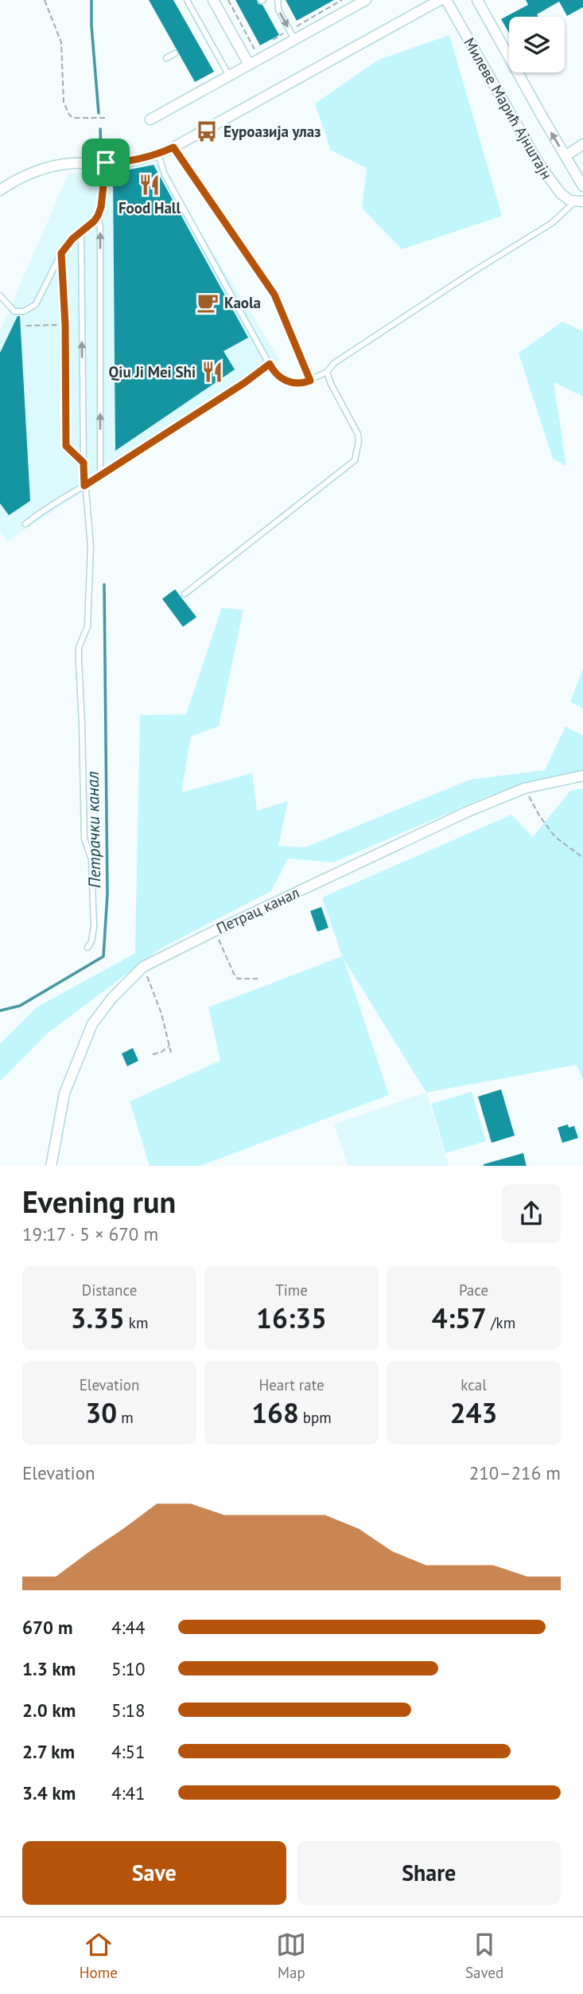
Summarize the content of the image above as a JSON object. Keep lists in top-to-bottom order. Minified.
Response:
{"streets":{"street":["Милеве Марић Ајнштајн","Петрац канал"]},"water":["Петрачки канал"],"places":{"bus stop":["Еуроазија улаз"],"restaurant":["Food Hall","Qiu Ji Mei Shi"],"cafe":["Kaola"]},"page":{"heading":["Evening run","19:17 · 5 × 670 m"],"stats":[["Distance","3.35 km"],["Time","16:35"],["Pace","4:57 /km"],["Elevation","30 m"],["Heart rate","168 bpm"],["kcal","243"]],"chart":["Elevation","210–216 m"],"list":[{"name":"670 m","note":"4:44"},{"name":"1.3 km","note":"5:10"},{"name":"2.0 km","note":"5:18"},{"name":"2.7 km","note":"4:51"},{"name":"3.4 km","note":"4:41"}],"buttons":["Save","Share"],"tabs":["Home","Map","Saved"]}}
